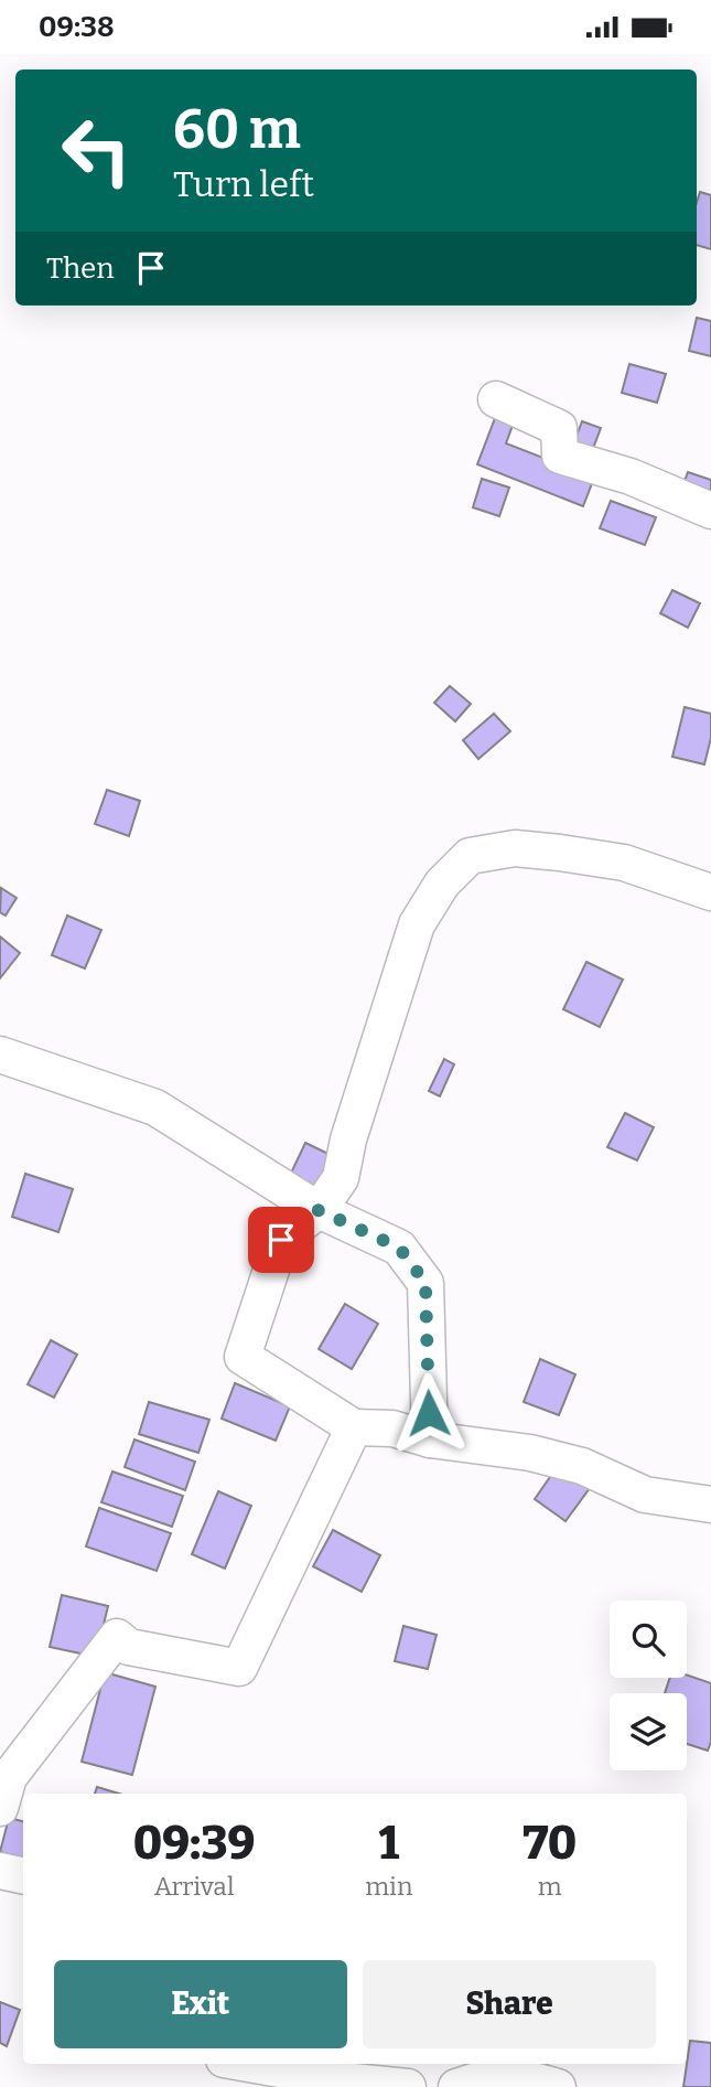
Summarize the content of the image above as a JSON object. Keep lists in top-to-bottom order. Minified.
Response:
{"page":{"status":"09:38","turn":["60 m","Turn left"],"then":"Then","eta":["09:39","Arrival","1","min","70","m"],"buttons":["Exit","Share"]}}
